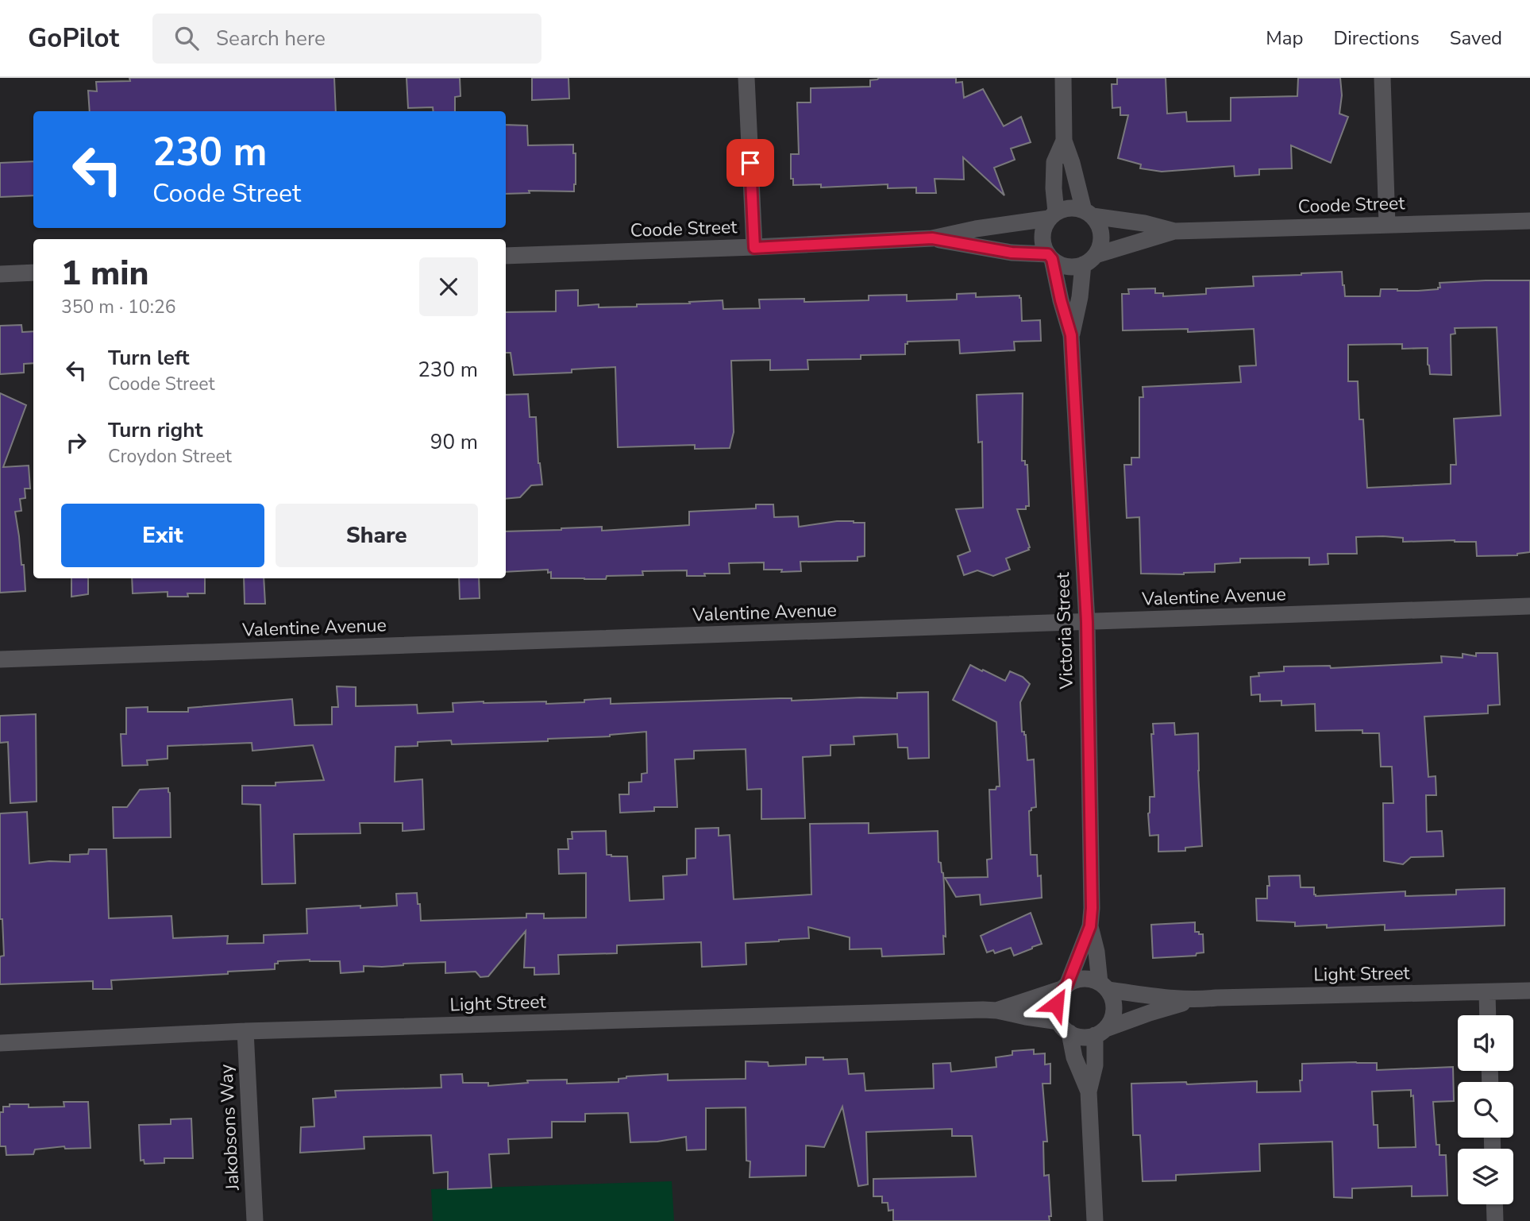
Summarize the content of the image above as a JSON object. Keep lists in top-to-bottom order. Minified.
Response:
{"streets":{"street":["Coode Street","Valentine Avenue","Victoria Street","Light Street","Jakobsons Way"]},"crossings":[["Coode Street","Victoria Street"],["Valentine Avenue","Victoria Street"],["Victoria Street","Light Street"],["Light Street","Jakobsons Way"]],"page":{"header":"GoPilot","search":"Search here","nav":["Map","Directions","Saved"],"turn":["230 m","Coode Street"],"heading":["1 min","350 m · 10:26"],"list":[{"name":"Turn left","note":"Coode Street","value":"230 m"},{"name":"Turn right","note":"Croydon Street","value":"90 m"}],"buttons":["Exit","Share"]}}
